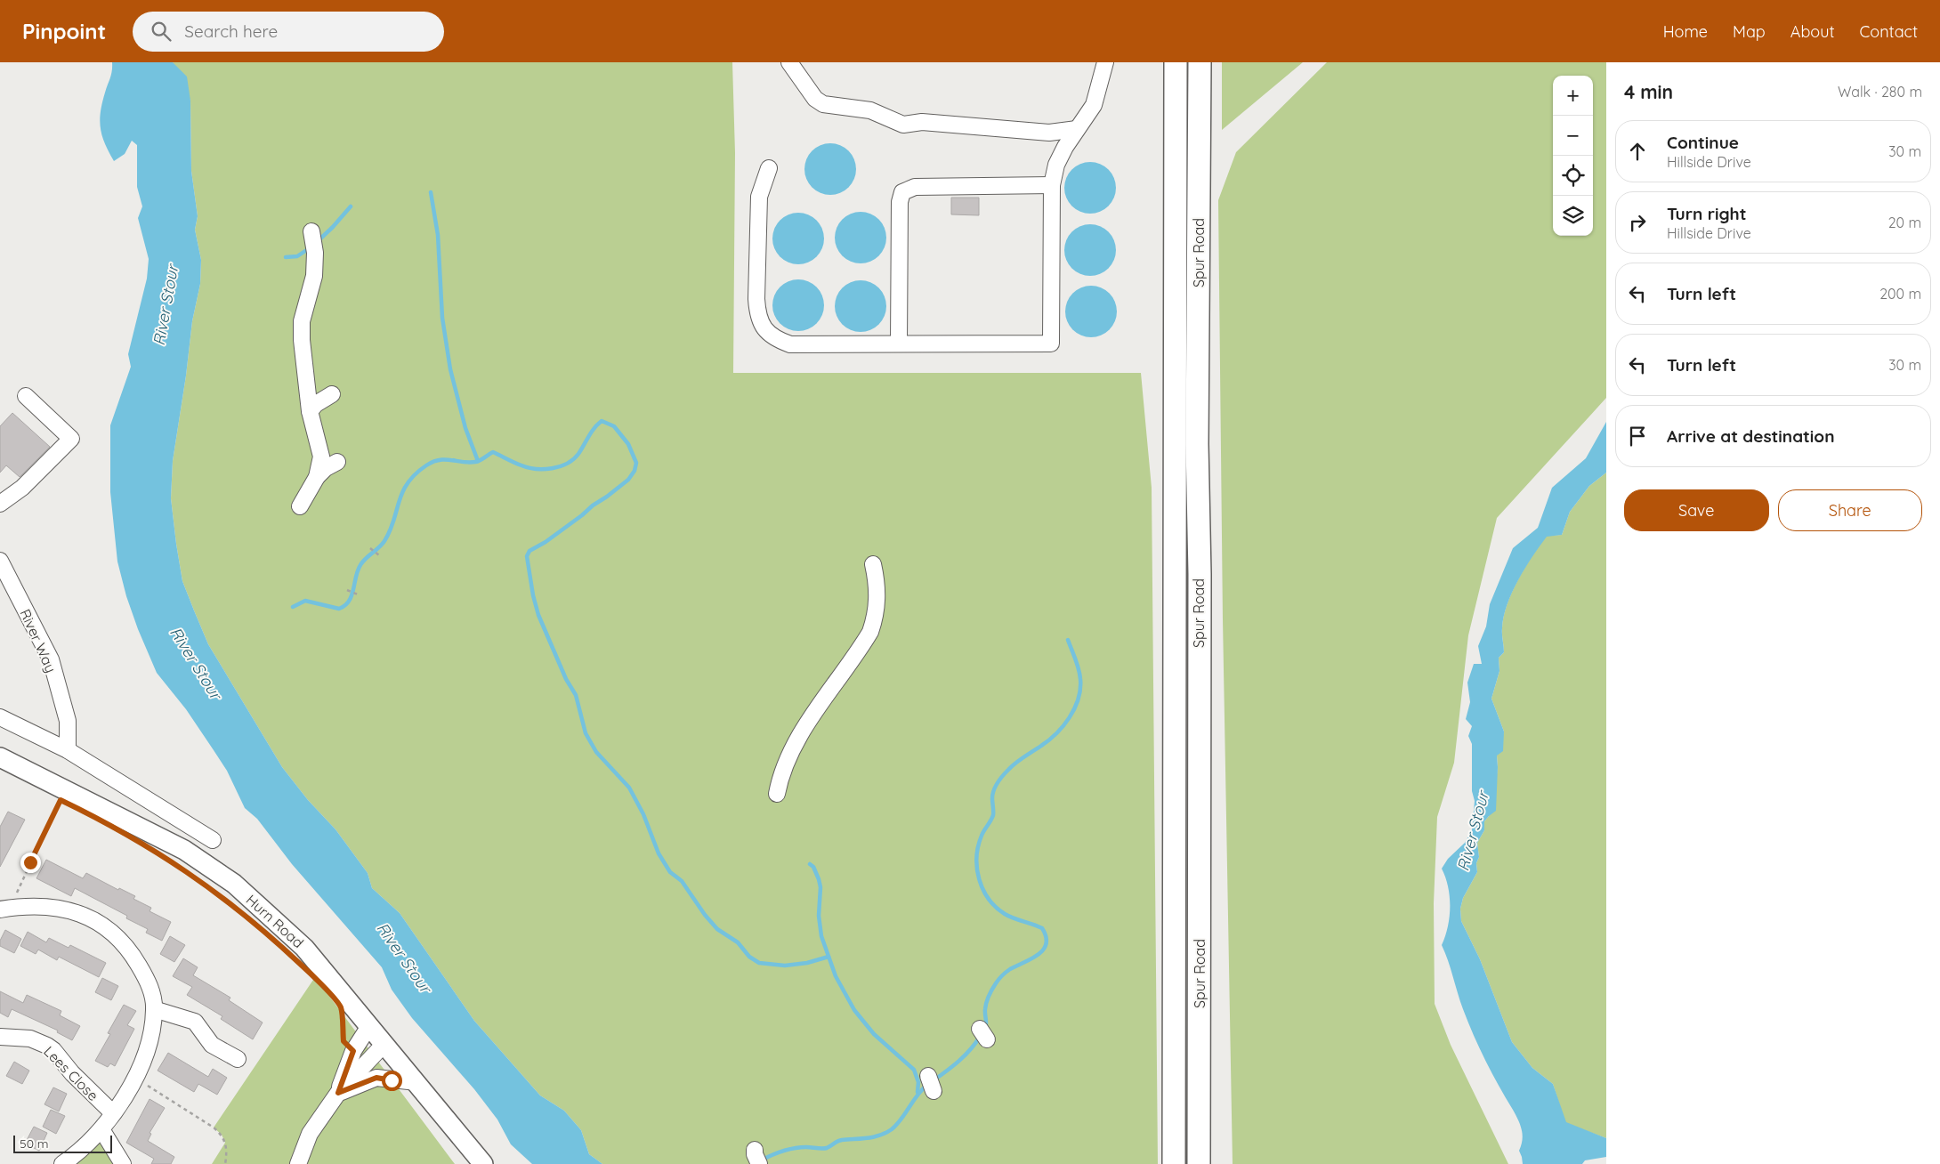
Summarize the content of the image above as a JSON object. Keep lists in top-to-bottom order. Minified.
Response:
{"streets":{"highway":["Spur Road"],"main road":["Hurn Road"],"street":["River Way","Lees Close"]},"water":["River Stour"],"scale_bar":"50 m","page":{"header":"Pinpoint","search":"Search here","nav":["Home","Map","About","Contact"],"heading":["4 min","Walk · 280 m"],"map_buttons":["+","−"],"list":[["Continue","Hillside Drive","30 m"],["Turn right","Hillside Drive","20 m"],["Turn left","200 m"],["Turn left","30 m"],"Arrive at destination"],"buttons":["Save","Share"],"scale":"50 m"}}
